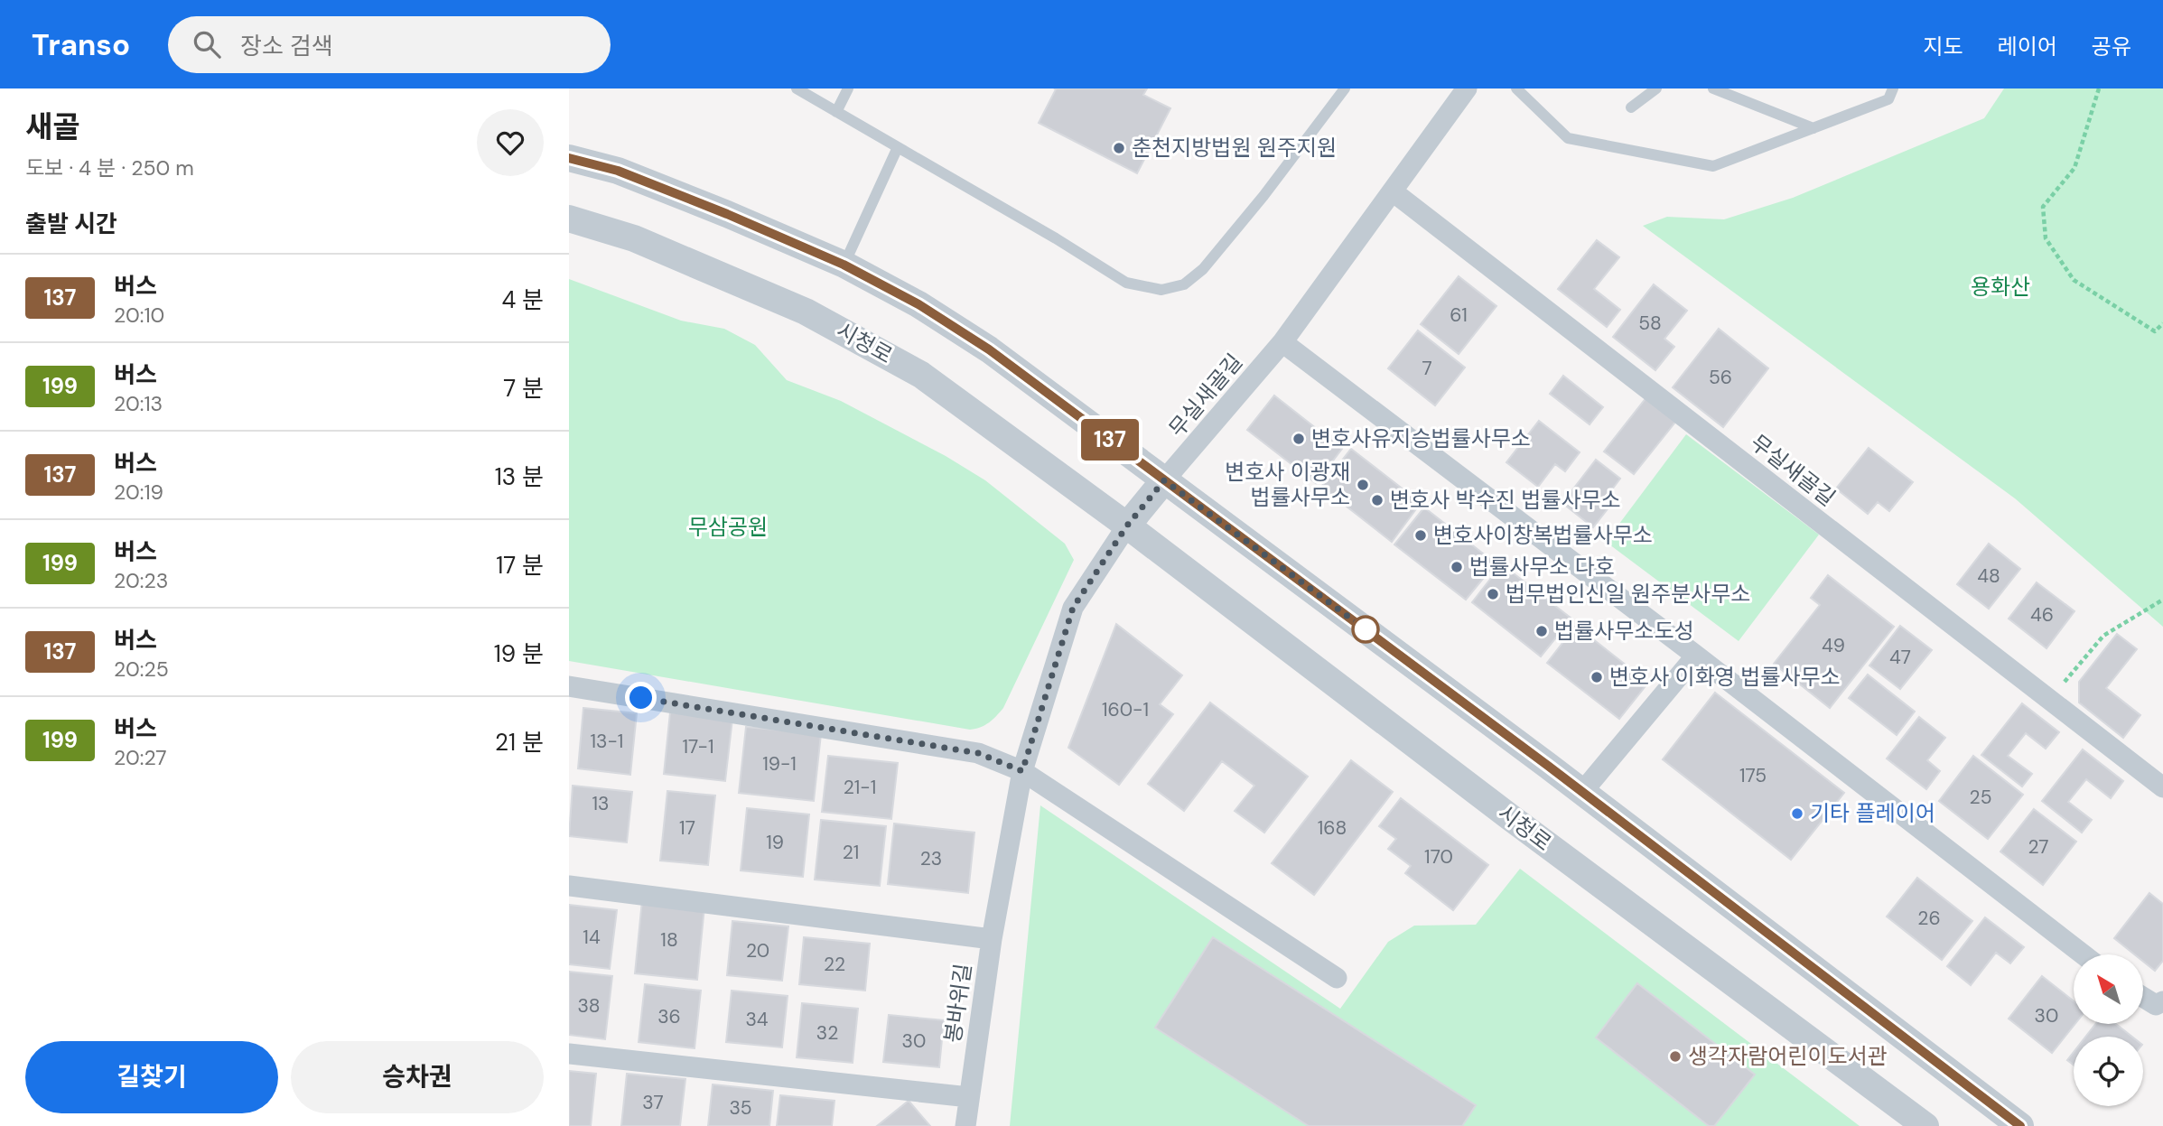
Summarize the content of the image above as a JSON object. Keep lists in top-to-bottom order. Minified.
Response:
{"streets":{"street":["시청로","무실새골길","봉바위길"]},"parks":["용화산","무삼공원"],"places":["춘천지방법원 원주지원","변호사유지승법률사무소","변호사 이광재 법률사무소","변호사 박수진 법률사무소","변호사이창복법률사무소","법률사무소 다호","법무법인신일 원주분사무소","법률사무소도성","변호사 이화영 법률사무소","기타 플레이어","생각자람어린이도서관"],"lines":["bus line 137"],"house_numbers":["61","58","7","56","48","46","49","47","160-1","13-1","17-1","19-1","175","21-1","25","13","17","168","19","27","21","170","23","26","14","18","20","22","38","30","36","34","32","30","37","35"],"north":"top left","page":{"header":"Transo","search":"장소 검색","nav":["지도","레이어","공유"],"heading":[["새골","도보 · 4 분 · 250 m"],"출발 시간"],"on_map":"137","list":[{"mark":"137","name":"버스","note":"20:10","value":"4 분"},{"mark":"199","name":"버스","note":"20:13","value":"7 분"},{"mark":"137","name":"버스","note":"20:19","value":"13 분"},{"mark":"199","name":"버스","note":"20:23","value":"17 분"},{"mark":"137","name":"버스","note":"20:25","value":"19 분"},{"mark":"199","name":"버스","note":"20:27","value":"21 분"}],"buttons":["길찾기","승차권"]}}
